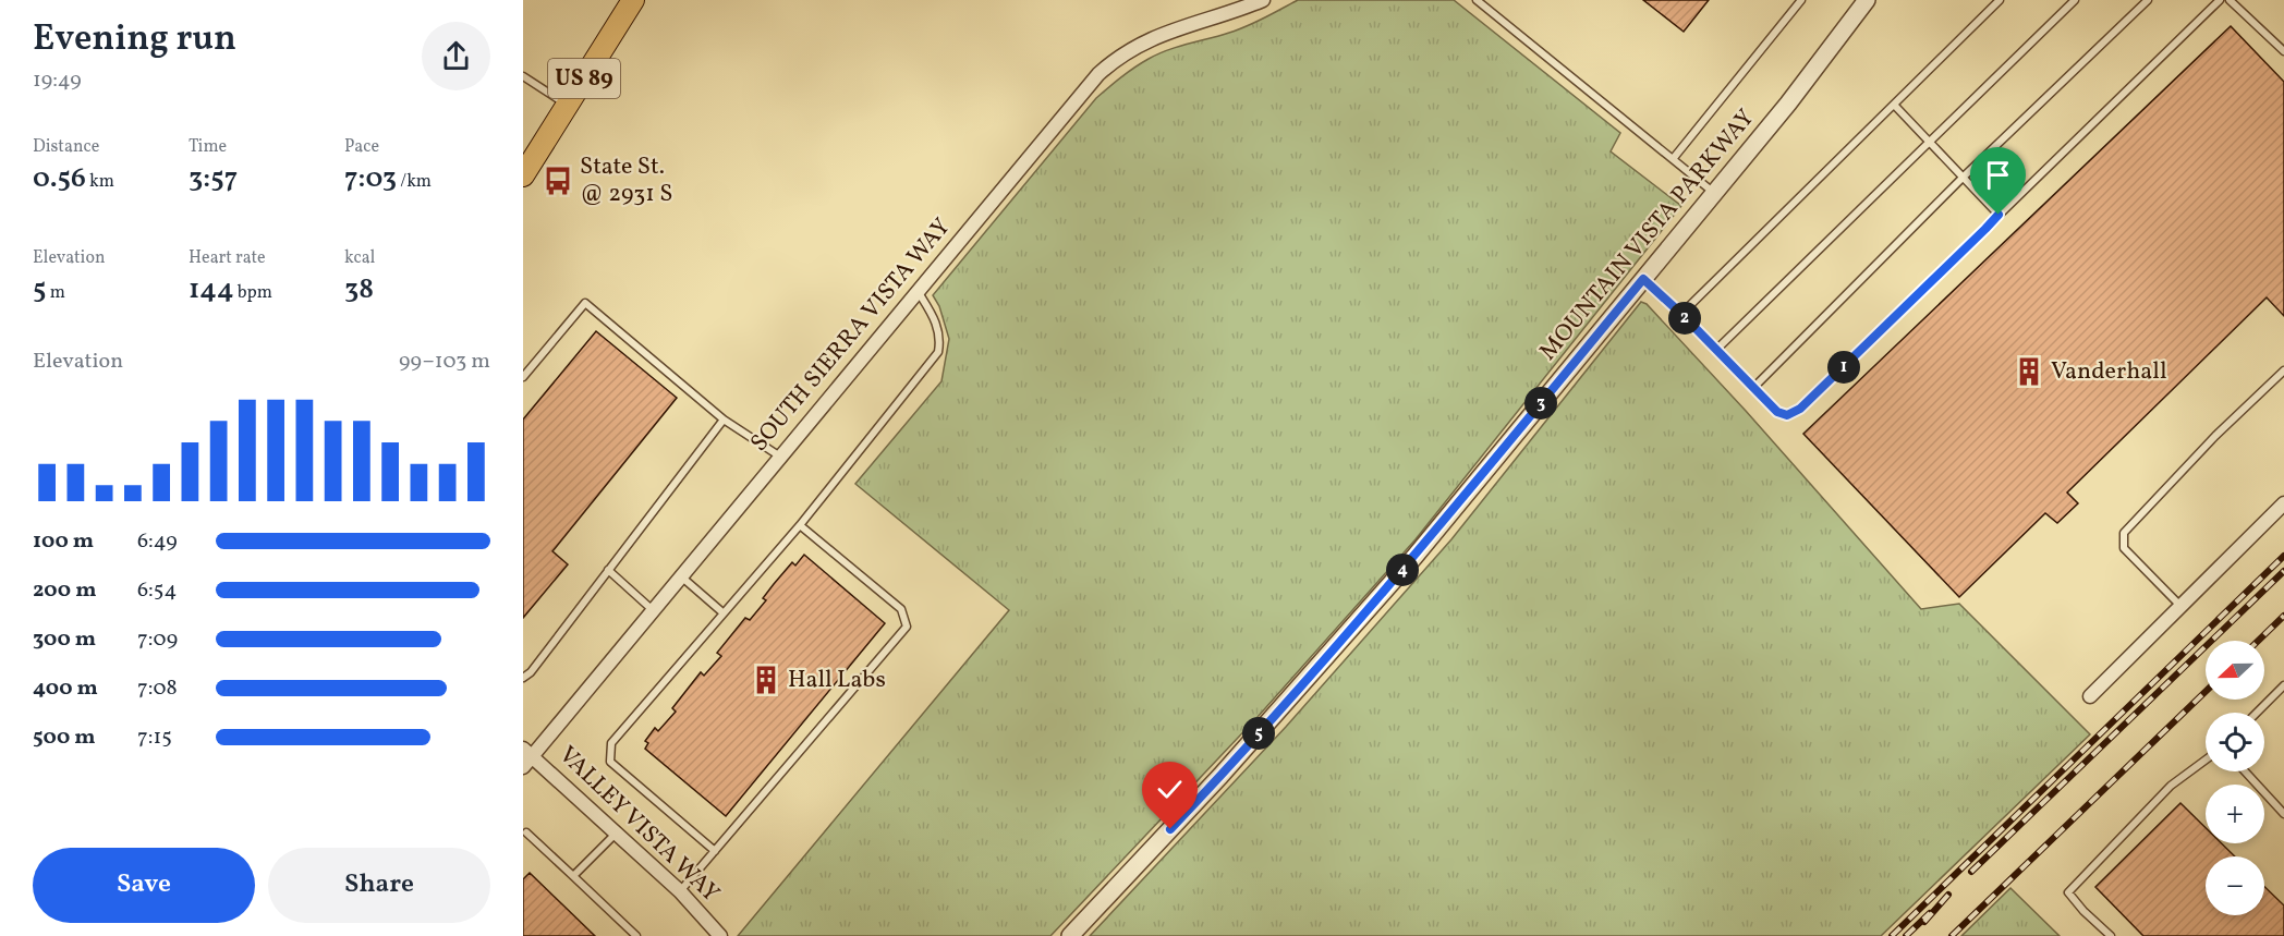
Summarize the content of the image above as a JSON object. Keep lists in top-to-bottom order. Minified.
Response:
{"streets":{"main road":["US 89"],"street":["MOUNTAIN VISTA PARKWAY","SOUTH SIERRA VISTA WAY","VALLEY VISTA WAY"]},"crossings":[["SOUTH SIERRA VISTA WAY","VALLEY VISTA WAY"]],"places":{"bus stop":["State St. @ 2931 S"],"building":["Vanderhall","Hall Labs"]},"north":"left","page":{"heading":["Evening run","19:49"],"stats":[["Distance","0.56 km"],["Time","3:57"],["Pace","7:03 /km"],["Elevation","5 m"],["Heart rate","144 bpm"],["kcal","38"]],"pins":["2","1","3","4","5"],"chart":["Elevation","99–103 m"],"list":[{"name":"100 m","note":"6:49"},{"name":"200 m","note":"6:54"},{"name":"300 m","note":"7:09"},{"name":"400 m","note":"7:08"},{"name":"500 m","note":"7:15"}],"map_buttons":["+","−"],"buttons":["Save","Share"]}}
